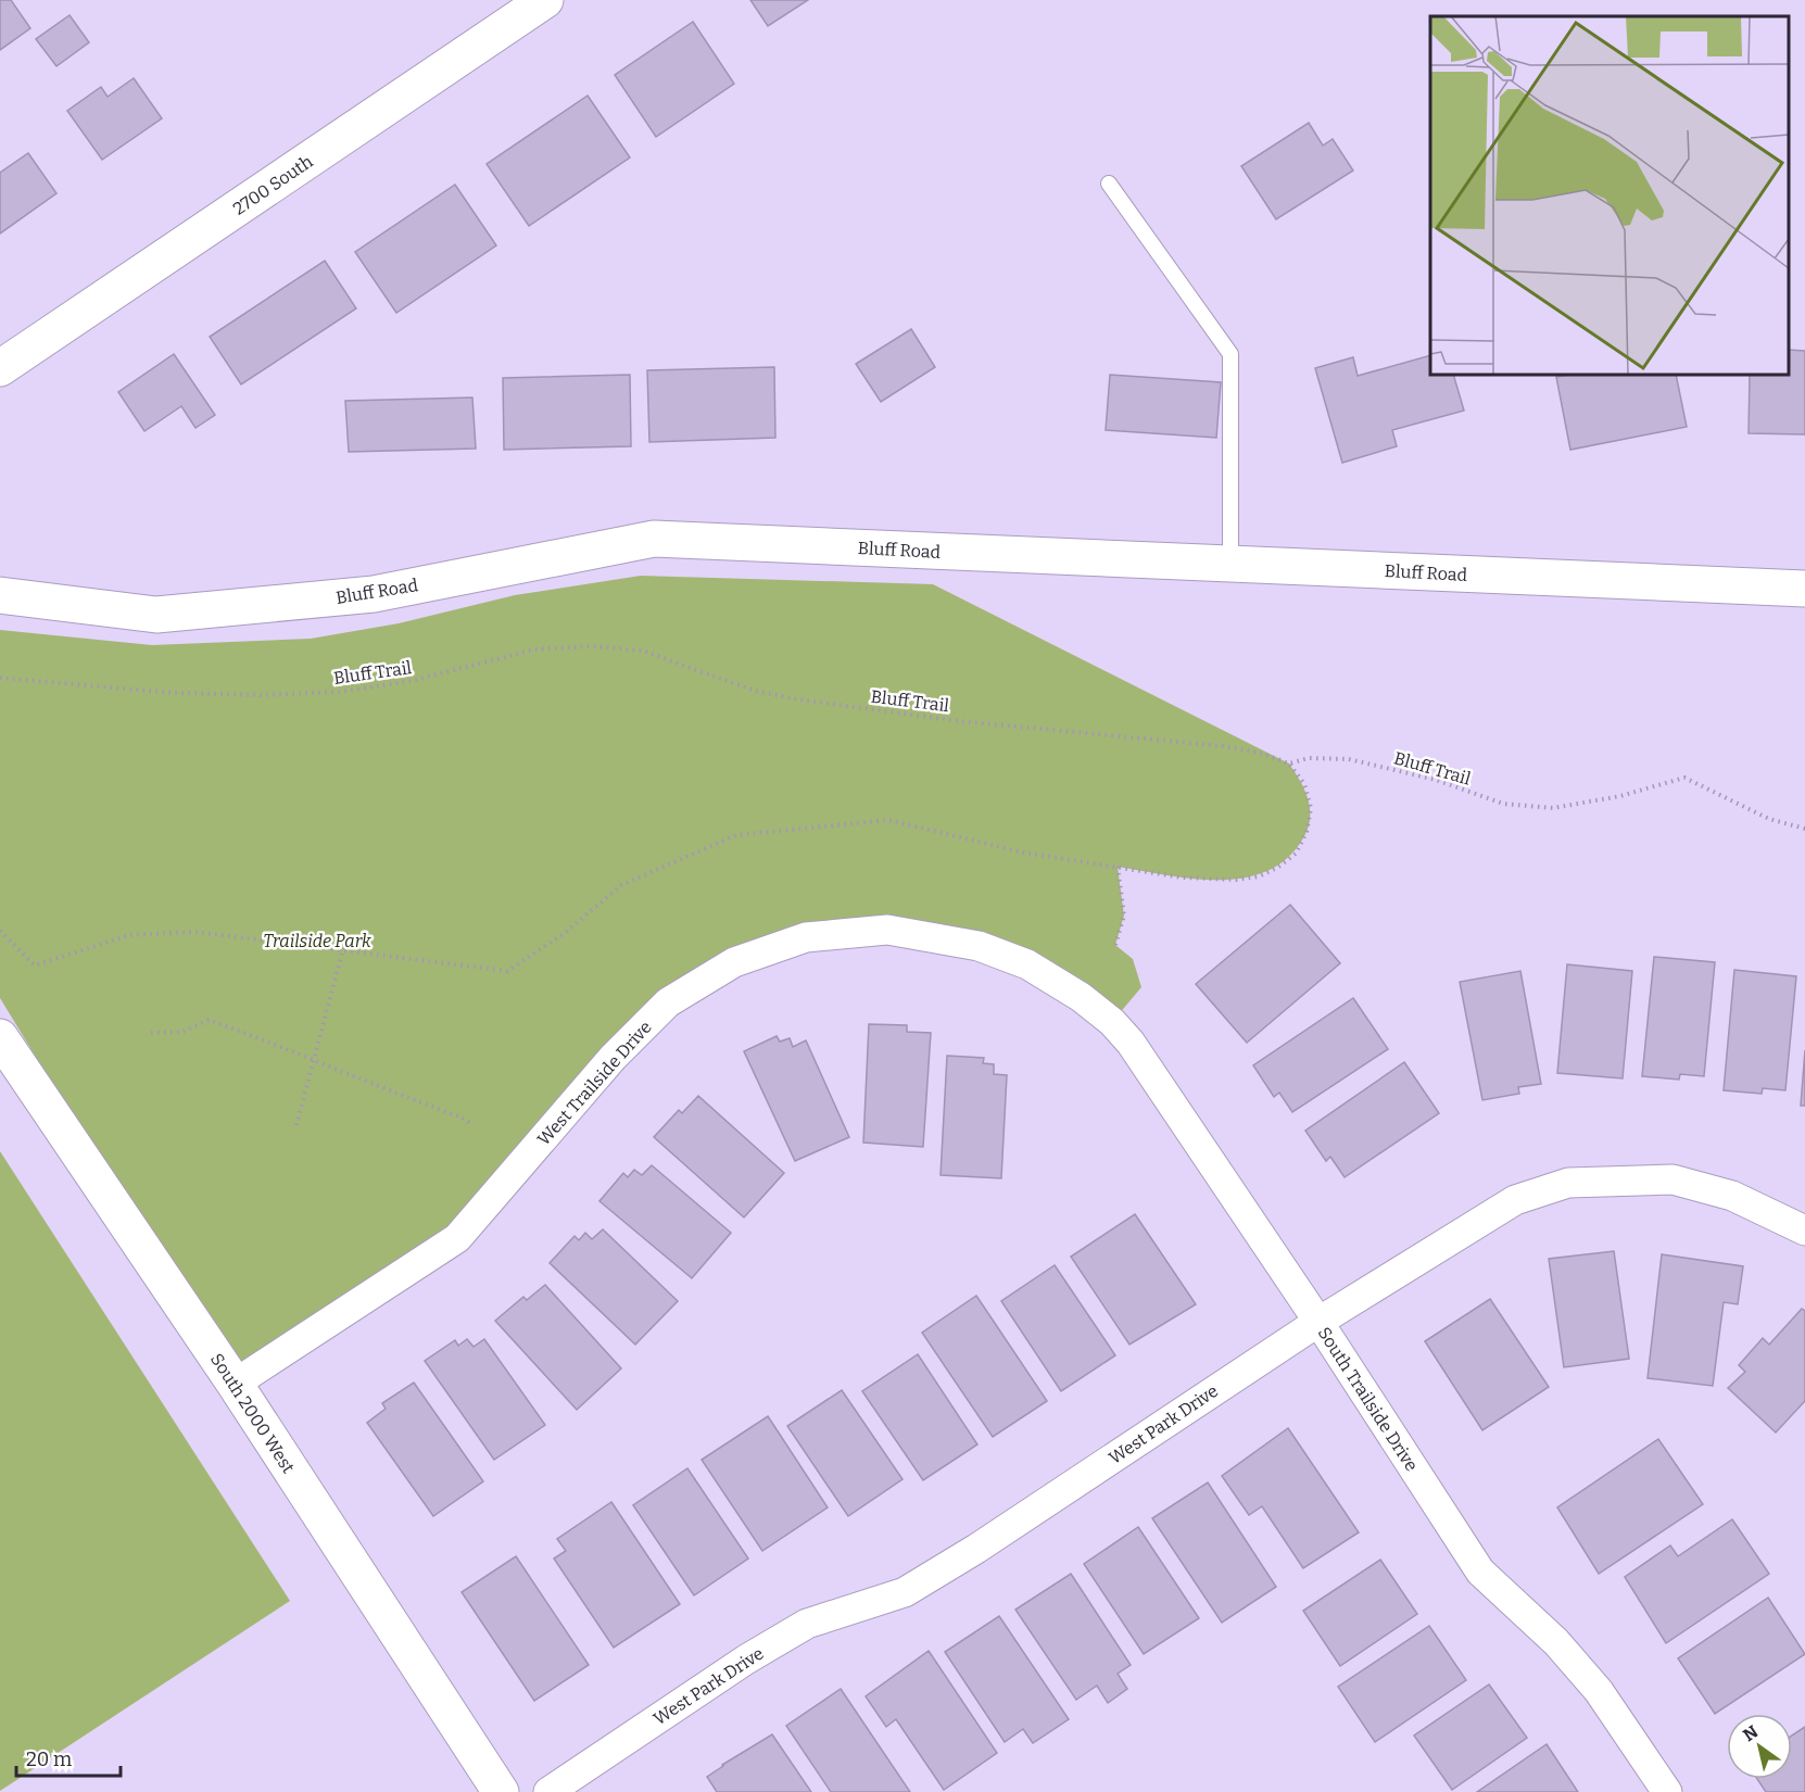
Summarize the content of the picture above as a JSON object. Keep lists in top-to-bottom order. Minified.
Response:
{"streets":{"main road":["2700 South","Bluff Road","South 2000 West"],"street":["West Trailside Drive","South Trailside Drive","West Park Drive"],"path":["Bluff Trail"]},"crossings":[["West Trailside Drive","South Trailside Drive"],["West Trailside Drive","South 2000 West"],["South Trailside Drive","West Park Drive"]],"parks":["Trailside Park"],"scale_bar":"20 m","north":"top left"}
